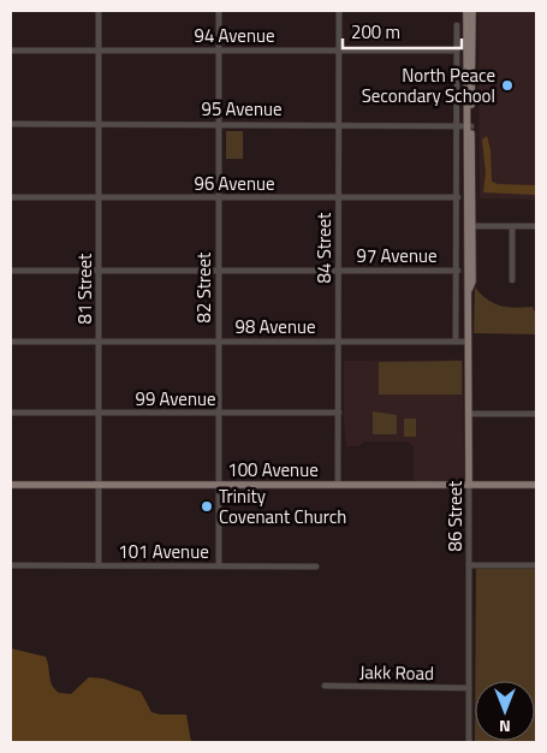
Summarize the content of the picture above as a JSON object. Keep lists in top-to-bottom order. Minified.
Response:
{"streets":{"main road":["100 Avenue","86 Street"],"street":["94 Avenue","95 Avenue","96 Avenue","84 Street","97 Avenue","82 Street","81 Street","98 Avenue","99 Avenue","101 Avenue","Jakk Road"]},"crossings":[["94 Avenue","84 Street"],["94 Avenue","82 Street"],["94 Avenue","81 Street"],["95 Avenue","84 Street"],["95 Avenue","82 Street"],["95 Avenue","81 Street"],["95 Avenue","86 Street"],["96 Avenue","84 Street"],["96 Avenue","82 Street"],["96 Avenue","81 Street"],["84 Street","97 Avenue"],["84 Street","98 Avenue"],["84 Street","99 Avenue"],["84 Street","100 Avenue"],["97 Avenue","82 Street"],["97 Avenue","81 Street"],["82 Street","98 Avenue"],["82 Street","99 Avenue"],["82 Street","100 Avenue"],["82 Street","101 Avenue"],["81 Street","98 Avenue"],["81 Street","99 Avenue"],["81 Street","100 Avenue"],["81 Street","101 Avenue"],["98 Avenue","86 Street"],["100 Avenue","86 Street"],["86 Street","Jakk Road"]],"places":["North Peace Secondary School","Trinity Covenant Church"],"scale_bar":"200 m","north":"bottom"}
